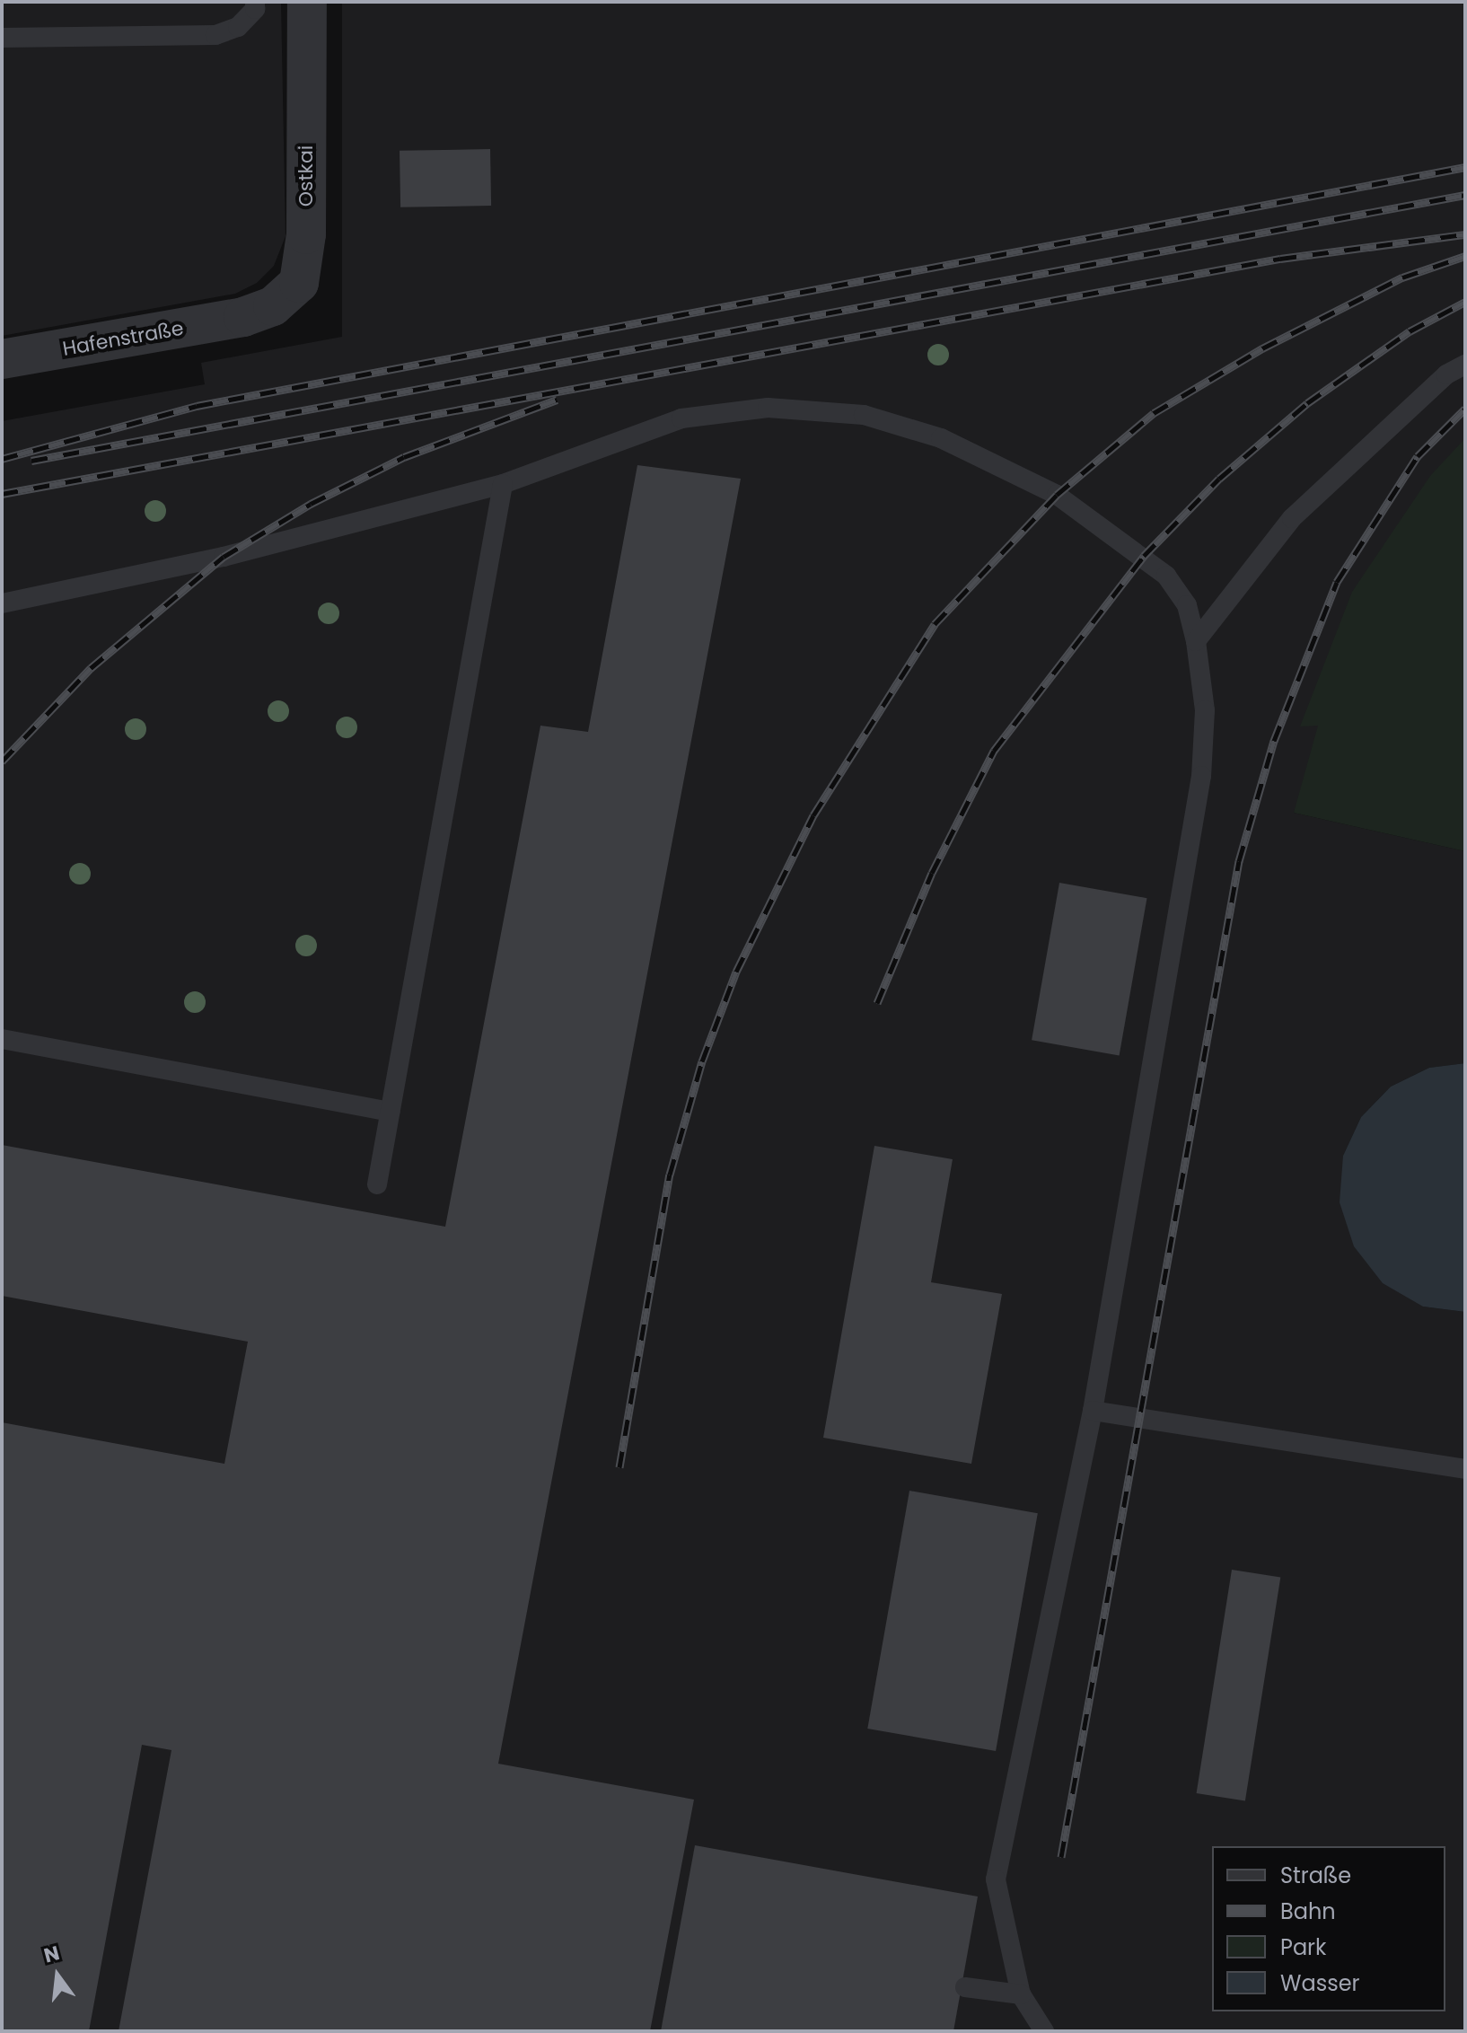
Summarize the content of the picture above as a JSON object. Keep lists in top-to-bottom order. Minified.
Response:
{"streets":{"street":["Ostkai","Hafenstraße"]},"crossings":[["Ostkai","Hafenstraße"]],"legend":["Straße","Bahn","Park","Wasser"],"north":"top"}
